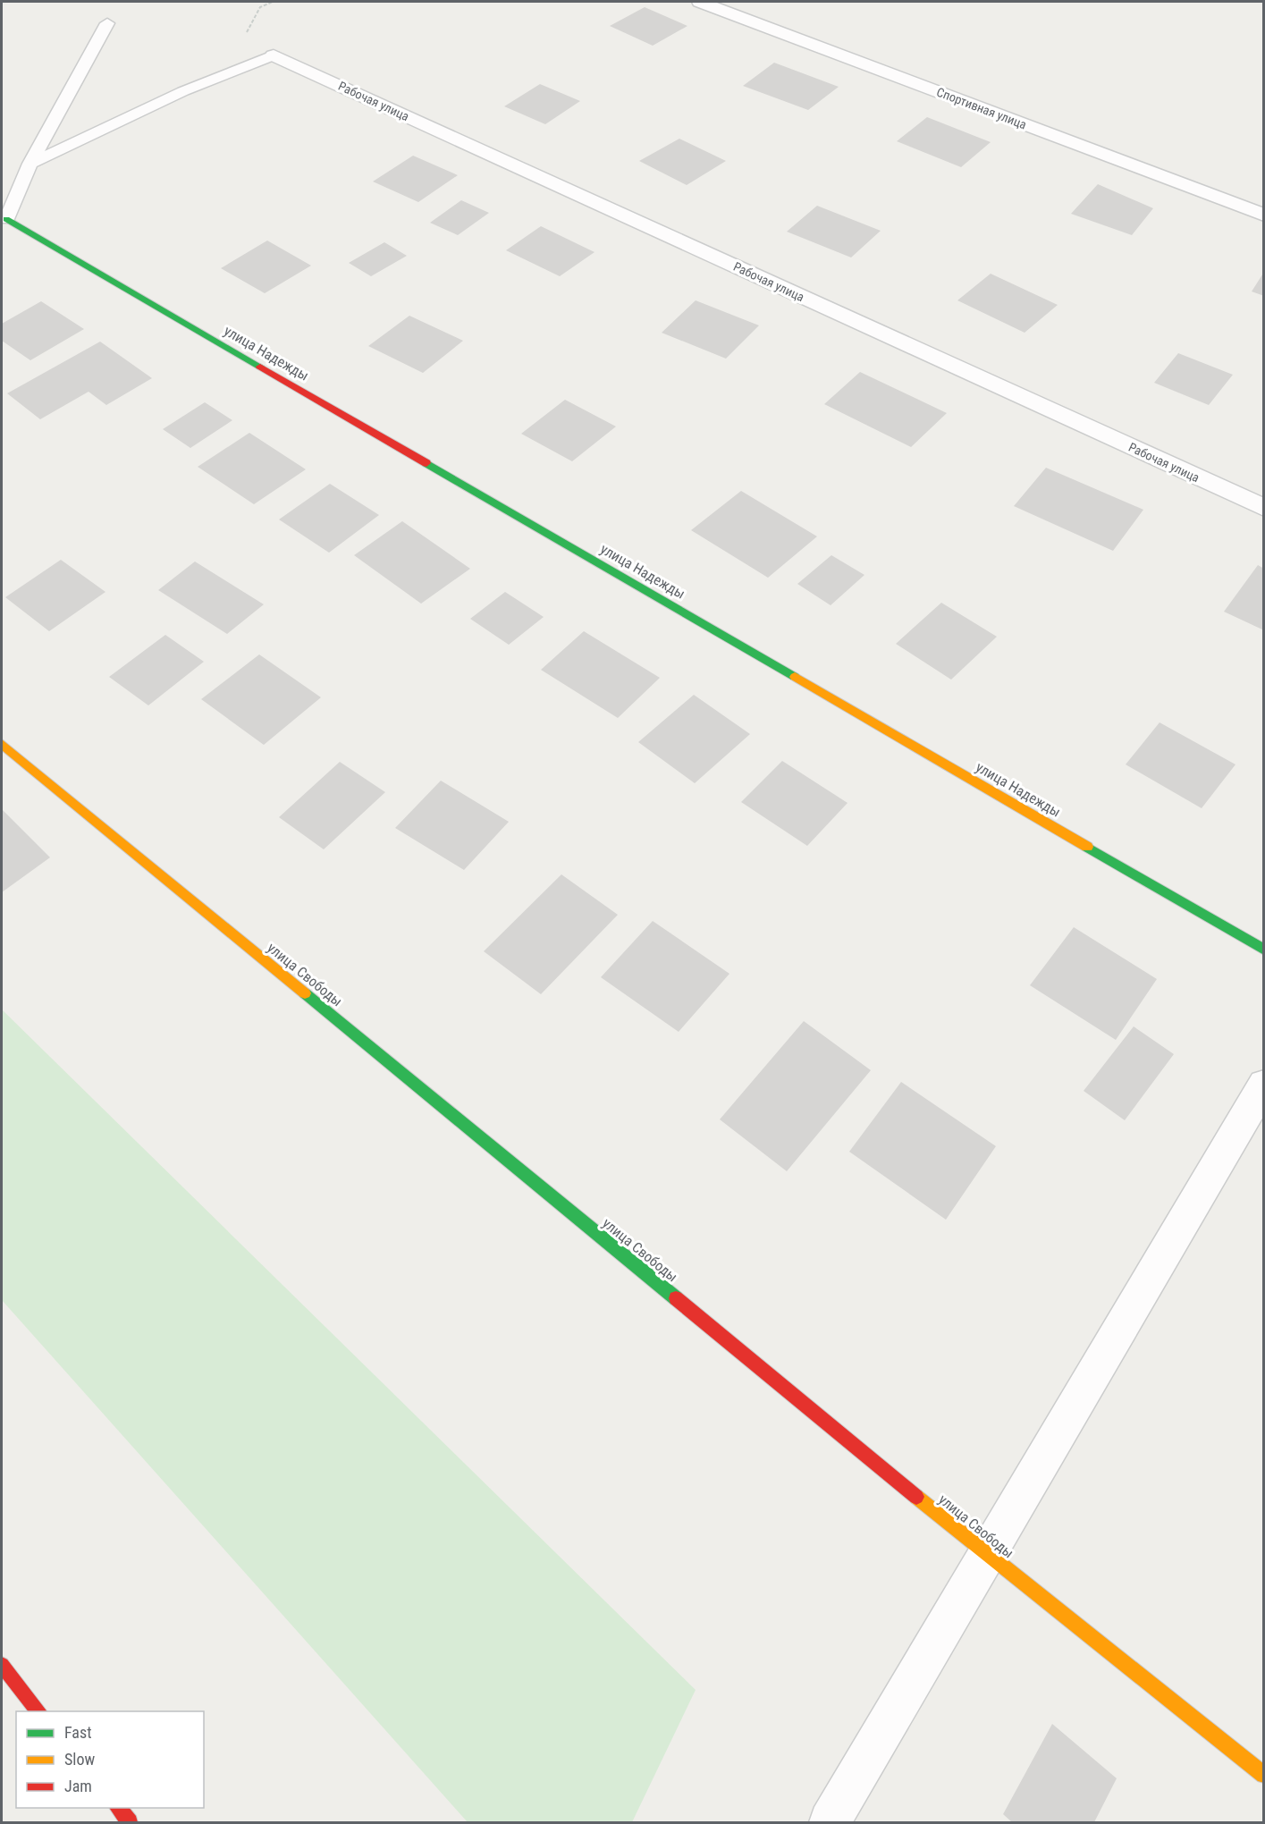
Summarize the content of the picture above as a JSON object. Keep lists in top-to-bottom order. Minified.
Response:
{"streets":{"street":["Рабочая улица","Спортивная улица","улица Надежды","улица Свободы"]},"legend":["Fast","Slow","Jam"]}
